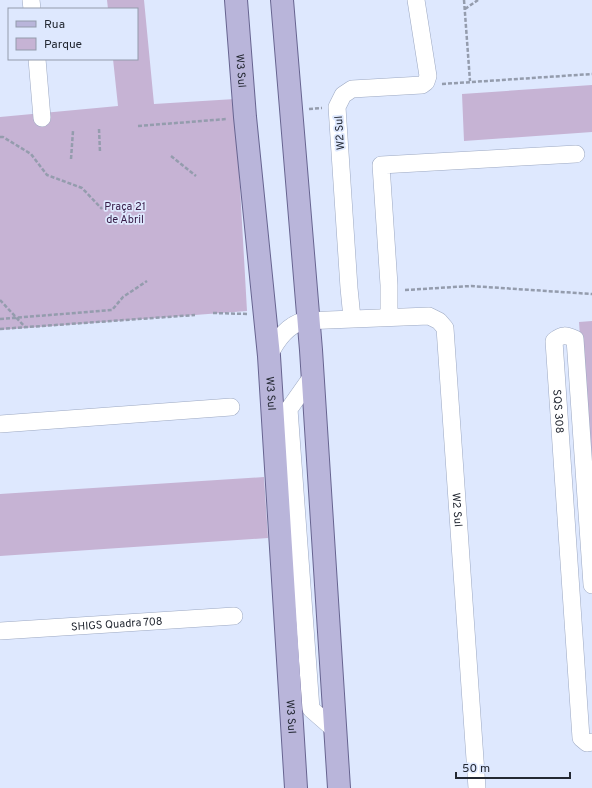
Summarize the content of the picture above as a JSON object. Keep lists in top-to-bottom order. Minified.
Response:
{"streets":{"main road":["W3 Sul"],"street":["W2 Sul","SQS 308","SHIGS Quadra 708"]},"crossings":[["W3 Sul","W2 Sul"]],"parks":["Praça 21 de Abril"],"legend":["Rua","Parque"],"scale_bar":"50 m"}
